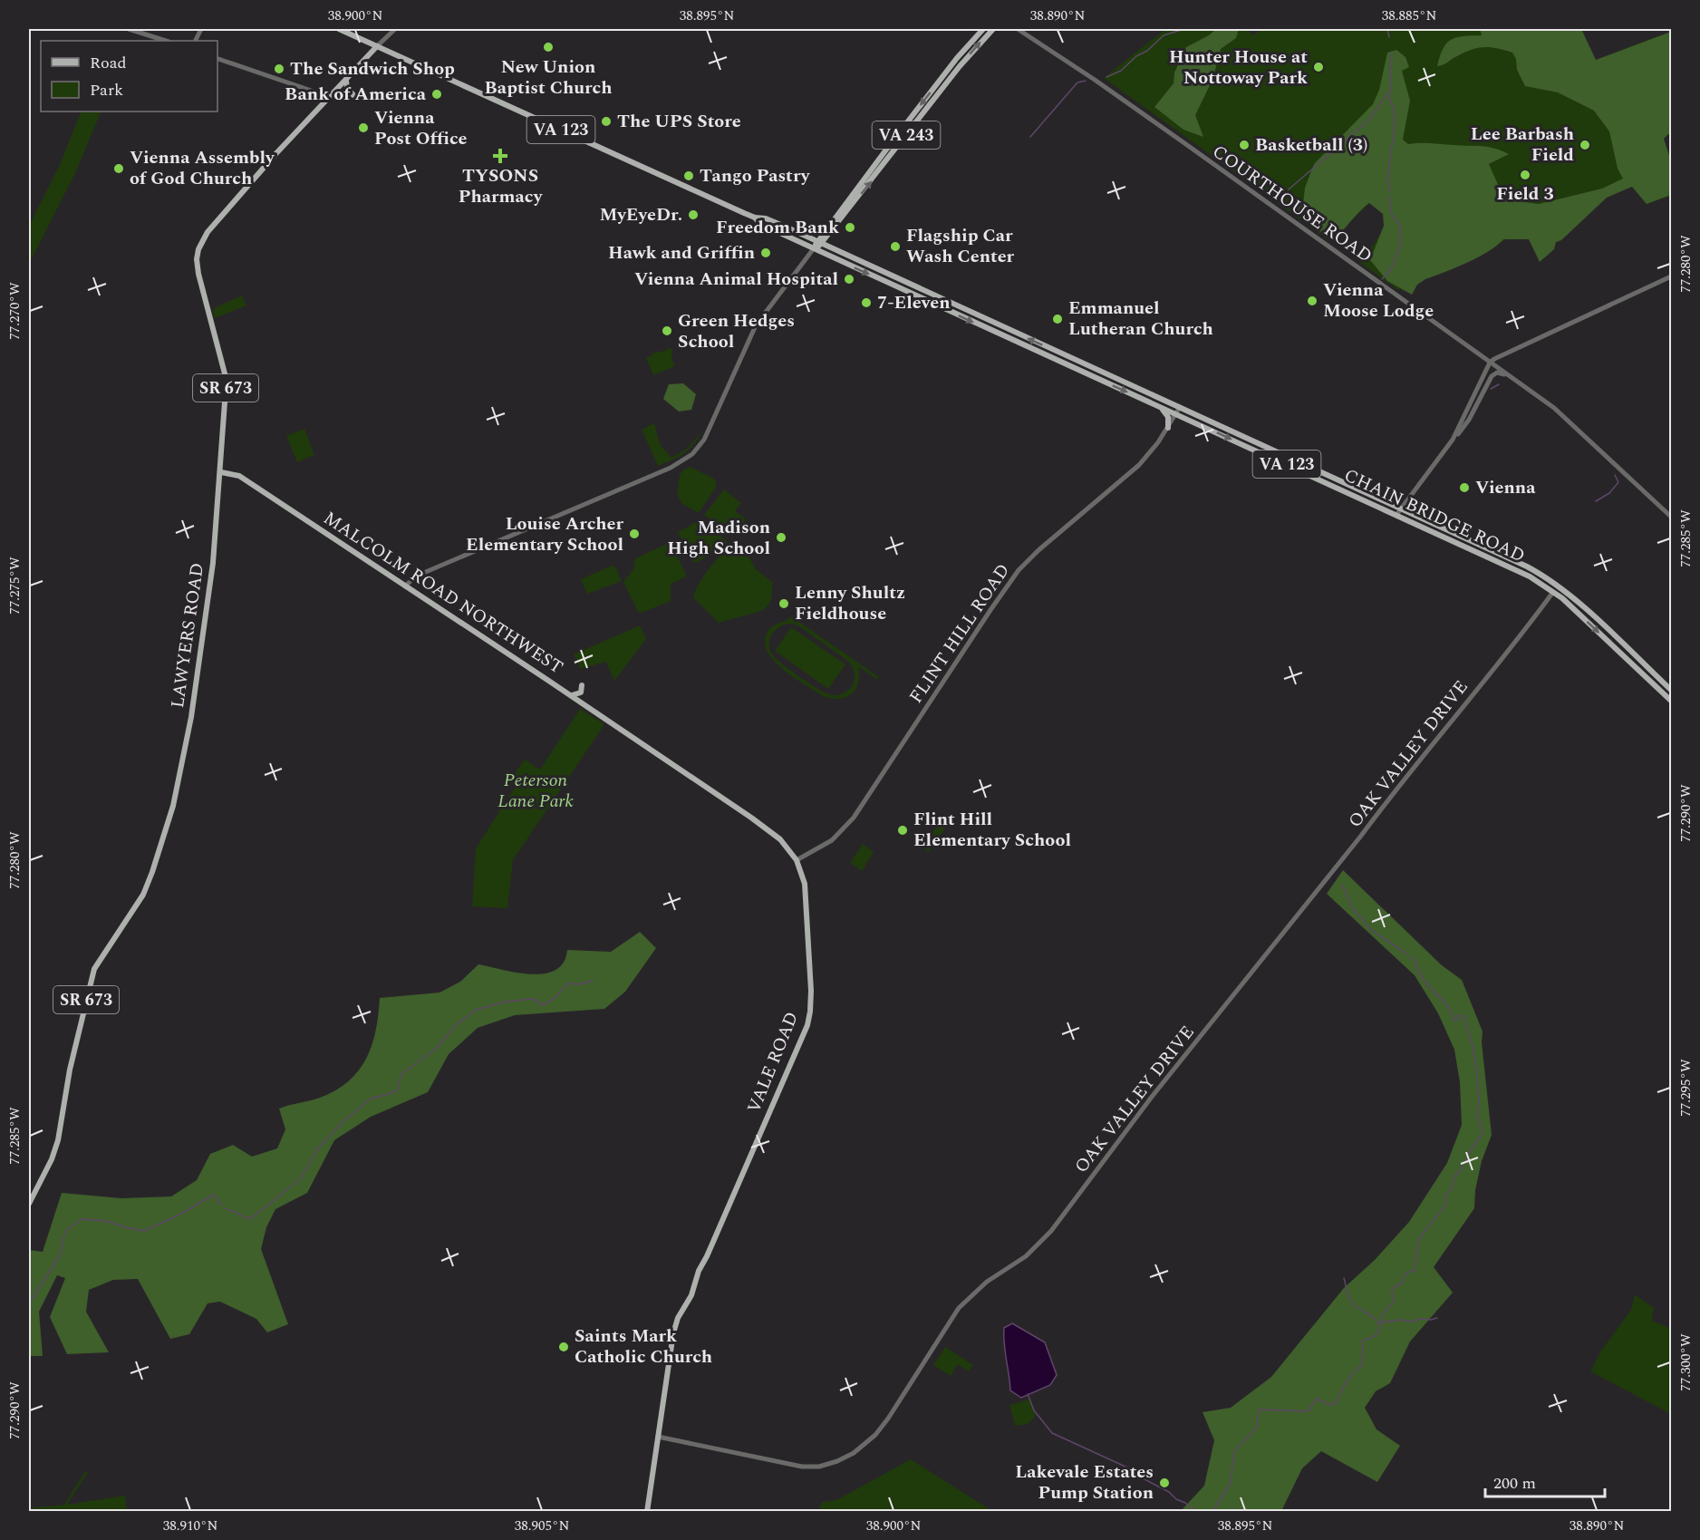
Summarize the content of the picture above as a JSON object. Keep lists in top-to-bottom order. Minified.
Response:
{"streets":{"main road":["VA 123","VA 243","SR 673","CHAIN BRIDGE ROAD","MALCOLM ROAD NORTHWEST","LAWYERS ROAD","VALE ROAD"],"street":["COURTHOUSE ROAD","FLINT HILL ROAD","OAK VALLEY DRIVE"]},"crossings":[["VA 123","VA 243"],["VA 123","CHAIN BRIDGE ROAD"],["VA 123","LAWYERS ROAD"],["VA 243","CHAIN BRIDGE ROAD"],["CHAIN BRIDGE ROAD","FLINT HILL ROAD"],["CHAIN BRIDGE ROAD","OAK VALLEY DRIVE"],["MALCOLM ROAD NORTHWEST","LAWYERS ROAD"],["MALCOLM ROAD NORTHWEST","VALE ROAD"],["FLINT HILL ROAD","VALE ROAD"],["OAK VALLEY DRIVE","VALE ROAD"]],"parks":["Peterson Lane Park"],"places":{"other":["New Union Baptist Church","Hunter House at Nottoway Park","The Sandwich Shop","Bank of America","The UPS Store","Vienna Post Office","Basketball (3)","Lee Barbash Field","Vienna Assembly of God Church","Field 3","Tango Pastry","MyEyeDr.","Freedom Bank","Flagship Car Wash Center","Hawk and Griffin","Vienna Animal Hospital","Vienna Moose Lodge","7-Eleven","Emmanuel Lutheran Church","Green Hedges School","Vienna","Louise Archer Elementary School","Madison High School","Lenny Shultz Fieldhouse","Flint Hill Elementary School","Saints Mark Catholic Church","Lakevale Estates Pump Station"],"health":["TYSONS Pharmacy"]},"legend":["Road","Park"],"scale_bar":"200 m","coordinates":["38.900°N","38.895°N","38.890°N","38.885°N","77.280°W","77.270°W","77.285°W","77.275°W","77.290°W","77.295°W","77.300°W","38.910°N","38.905°N"]}
